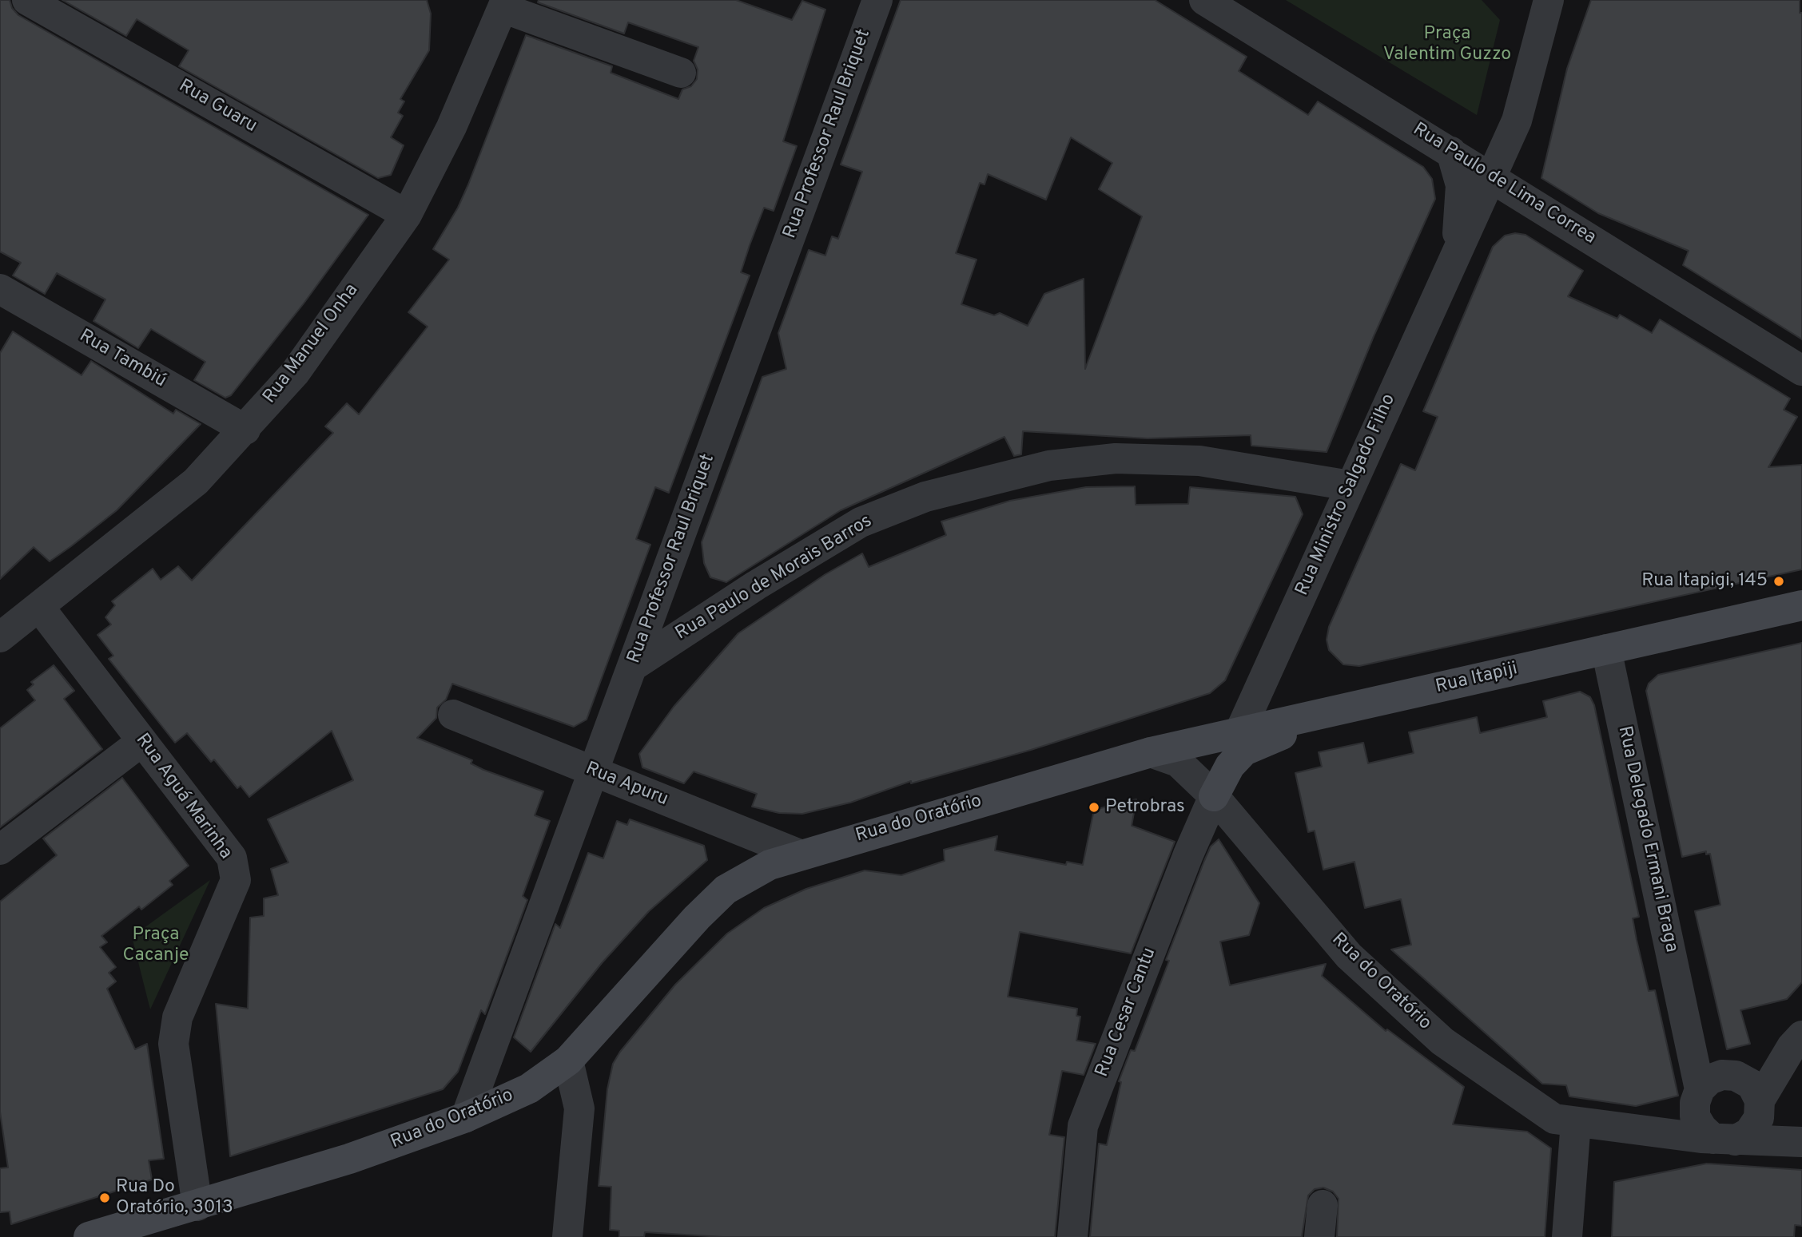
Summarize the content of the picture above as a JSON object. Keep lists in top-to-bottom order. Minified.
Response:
{"streets":{"street":["Rua Guaru","Rua Professor Raul Briquet","Rua Paulo de Lima Correa","Rua Manuel Onha","Rua Tambiú","Rua Ministro Salgado Filho","Rua Paulo de Morais Barros","Rua Itapiji","Rua Apuru","Rua Aguá Marinha","Rua do Oratório","Rua Delegado Ermani Braga","Rua Cesar Cantu"]},"crossings":[["Rua Guaru","Rua Manuel Onha"],["Rua Professor Raul Briquet","Rua Paulo de Morais Barros"],["Rua Professor Raul Briquet","Rua Apuru"],["Rua Professor Raul Briquet","Rua do Oratório"],["Rua Paulo de Lima Correa","Rua Ministro Salgado Filho"],["Rua Manuel Onha","Rua Tambiú"],["Rua Manuel Onha","Rua Aguá Marinha"],["Rua Ministro Salgado Filho","Rua Paulo de Morais Barros"],["Rua Ministro Salgado Filho","Rua Itapiji"],["Rua Itapiji","Rua do Oratório"],["Rua Itapiji","Rua Delegado Ermani Braga"],["Rua Apuru","Rua do Oratório"],["Rua Aguá Marinha","Rua do Oratório"],["Rua do Oratório","Rua Delegado Ermani Braga"],["Rua do Oratório","Rua Cesar Cantu"]],"parks":["Praça Valentim Guzzo","Praça Cacanje"],"places":["Rua Itapigi, 145","Petrobras","Rua Do Oratório, 3013"]}
